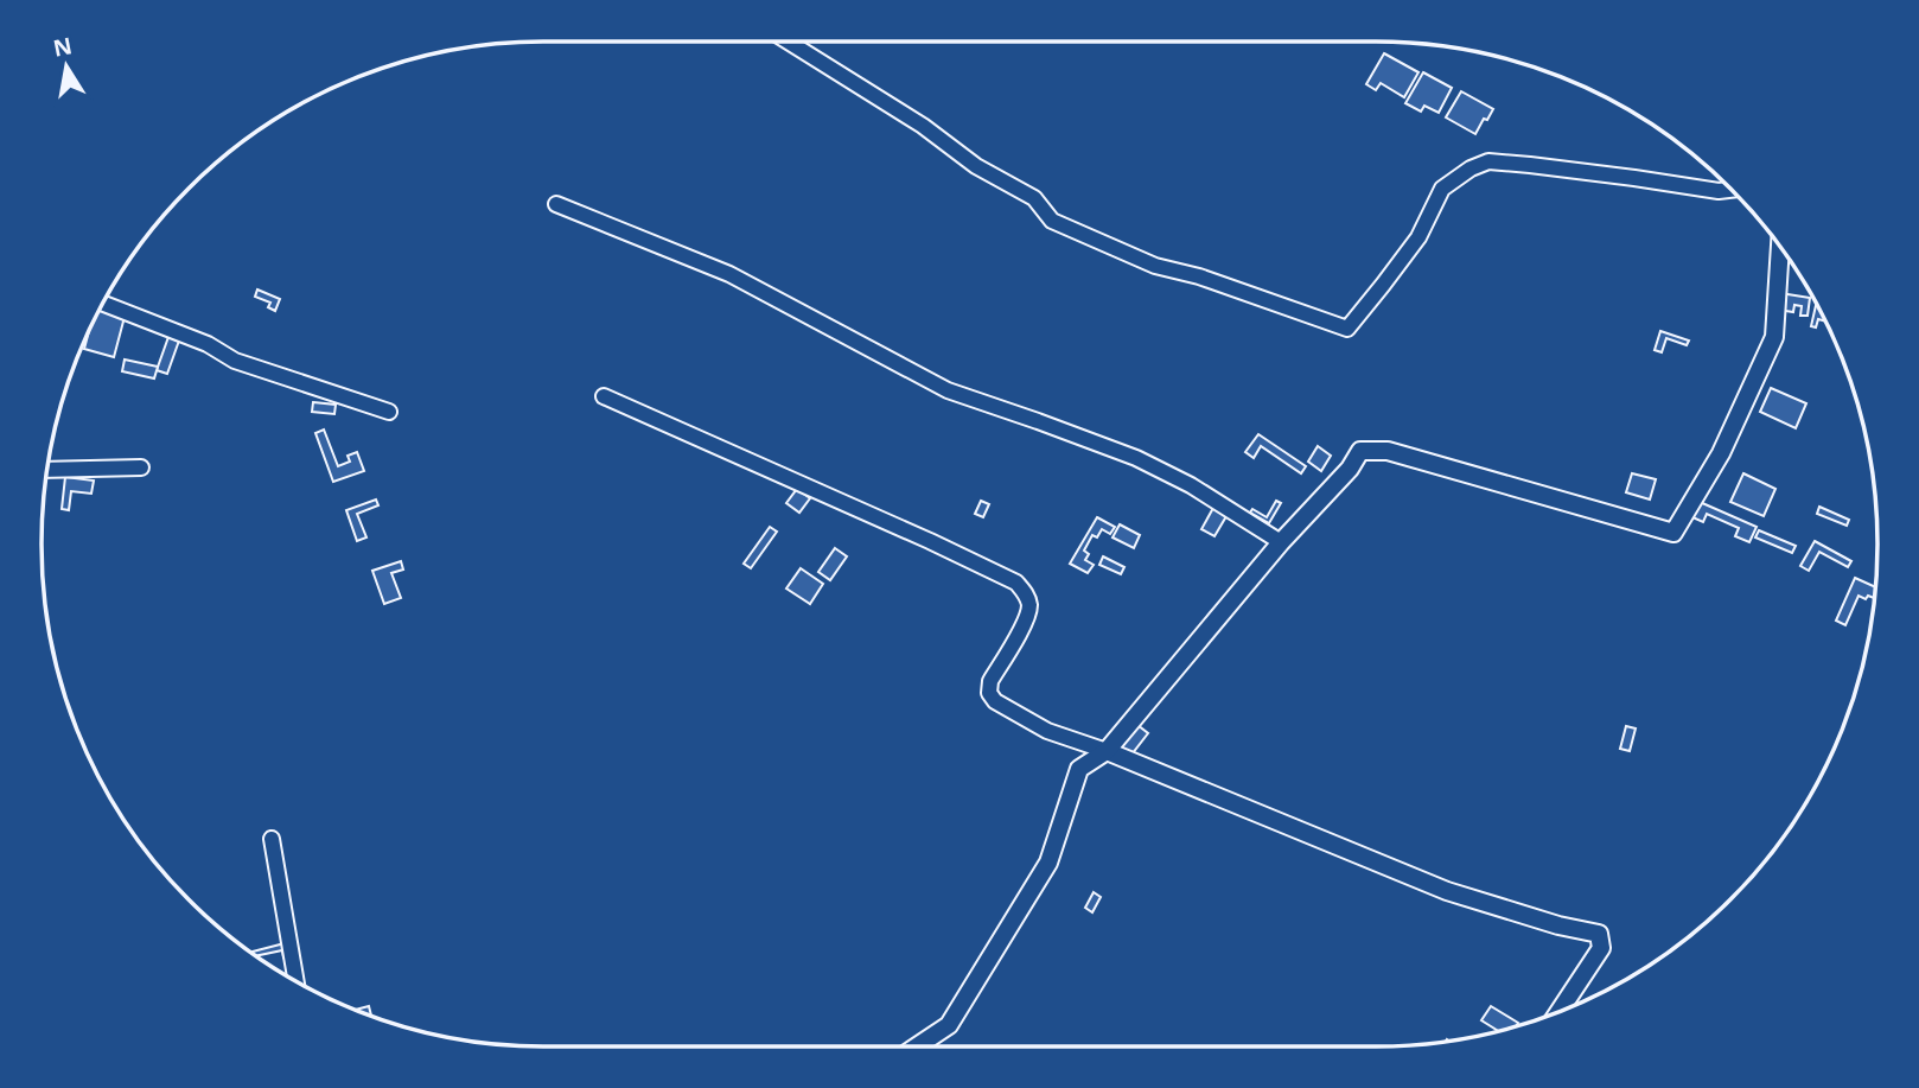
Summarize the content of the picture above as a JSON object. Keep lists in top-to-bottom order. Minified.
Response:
{"north":"top"}
